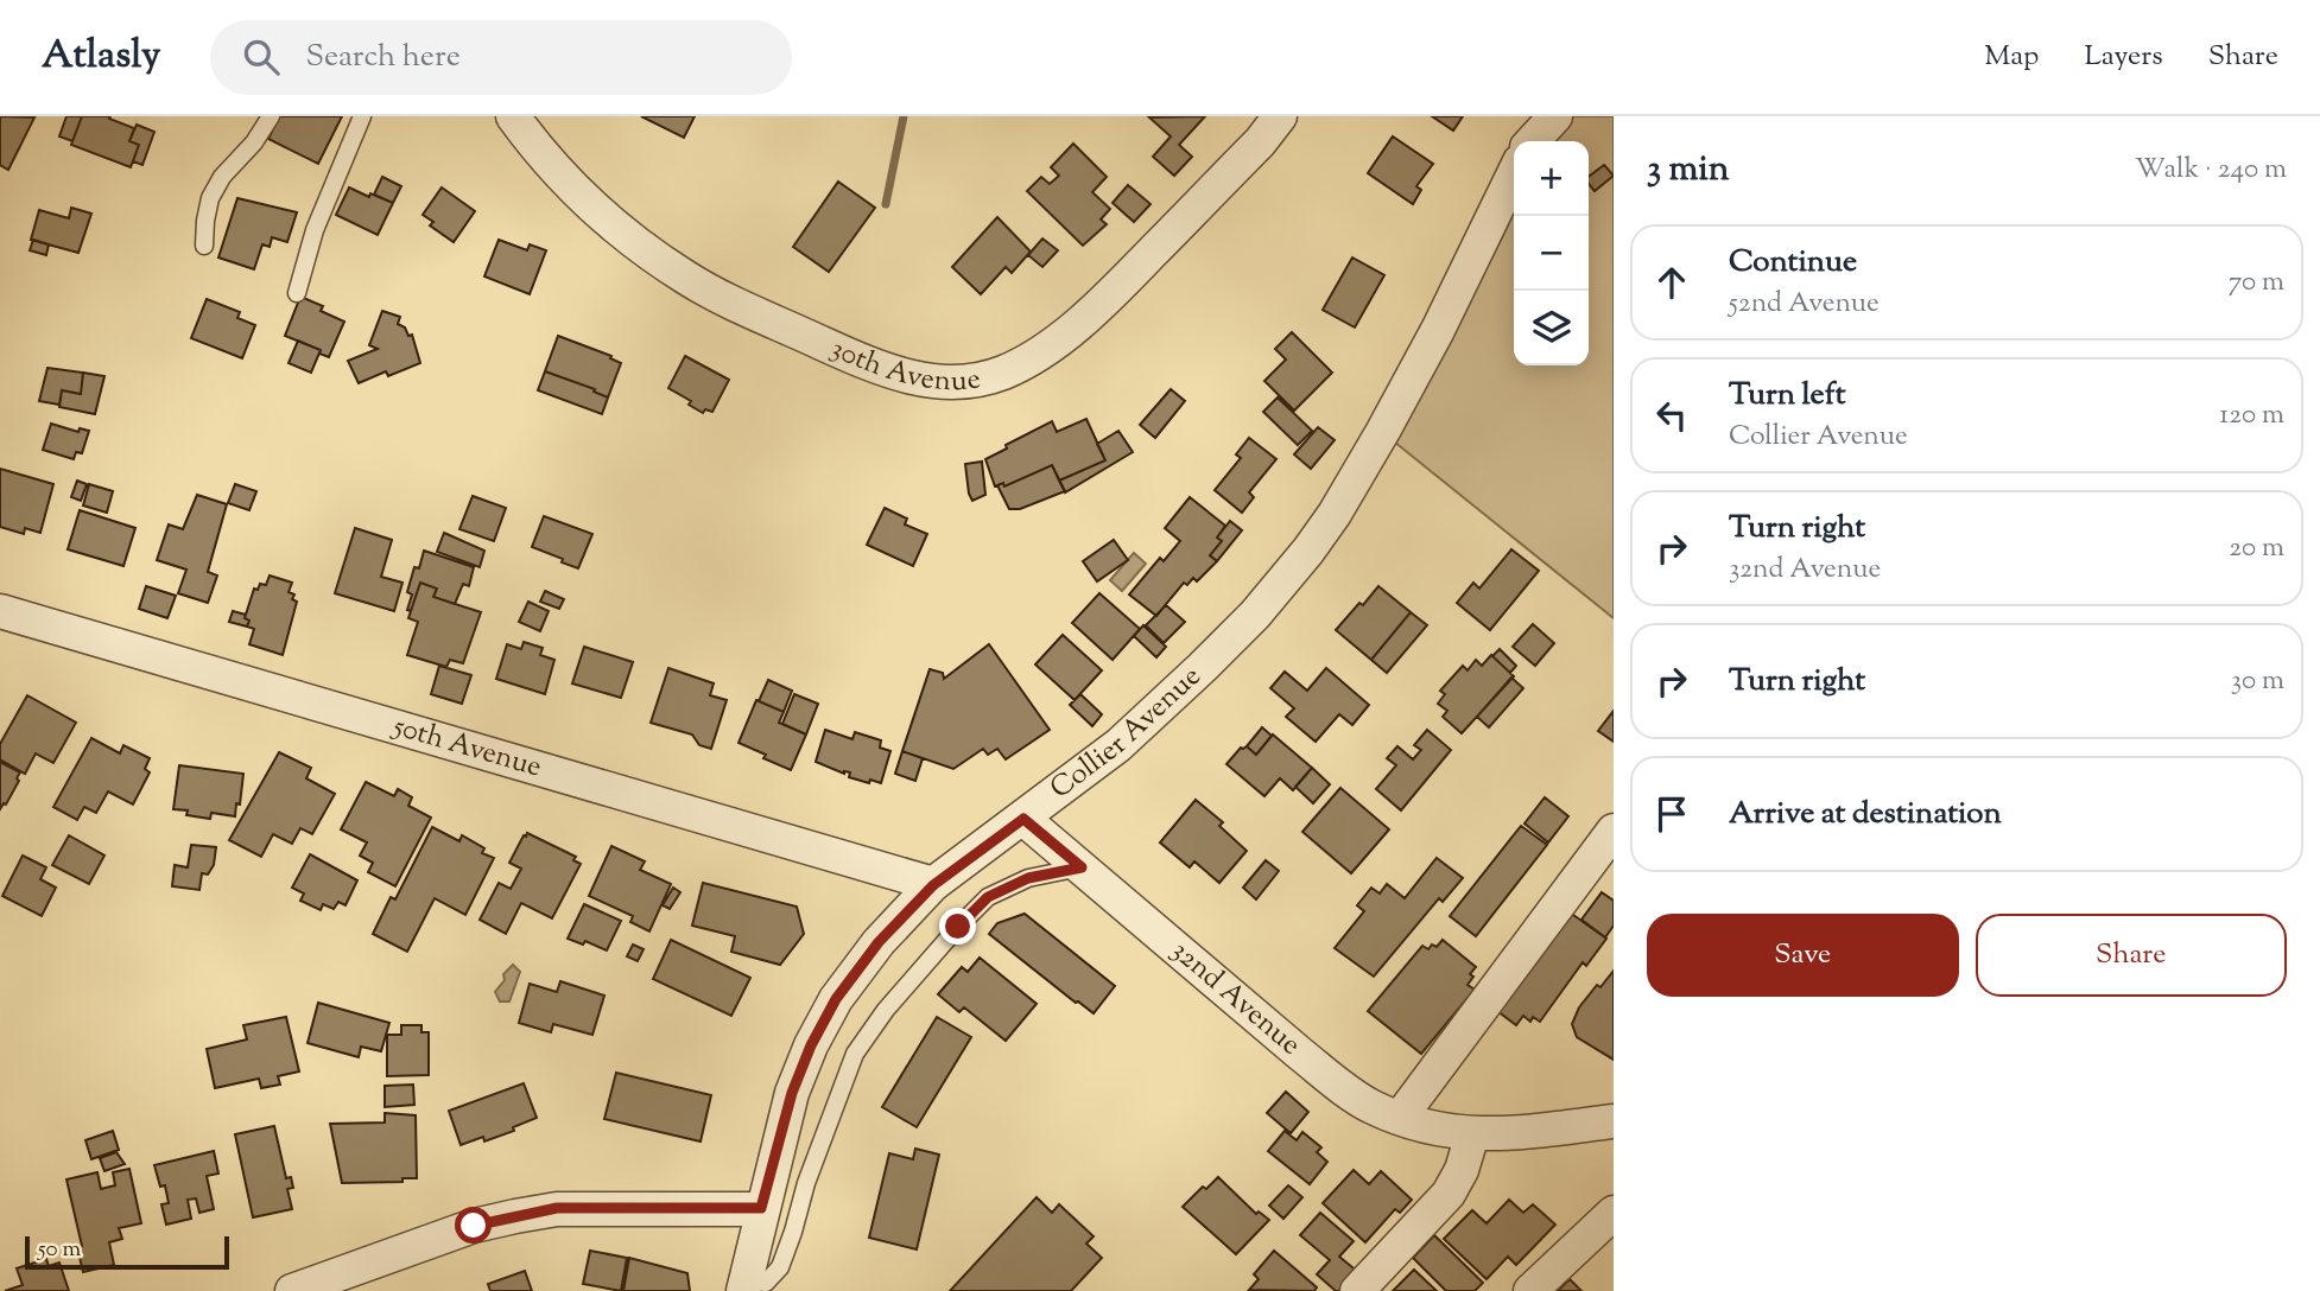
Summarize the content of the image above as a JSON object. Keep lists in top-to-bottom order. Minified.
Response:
{"streets":{"street":["30th Avenue","Collier Avenue","50th Avenue","32nd Avenue"]},"crossings":[["Collier Avenue","50th Avenue"],["Collier Avenue","32nd Avenue"]],"scale_bar":"50 m","page":{"header":"Atlasly","search":"Search here","nav":["Map","Layers","Share"],"heading":["3 min","Walk · 240 m"],"map_buttons":["+","−"],"list":[["Continue","52nd Avenue","70 m"],["Turn left","Collier Avenue","120 m"],["Turn right","32nd Avenue","20 m"],["Turn right","30 m"],"Arrive at destination"],"buttons":["Save","Share"],"scale":"50 m"}}
